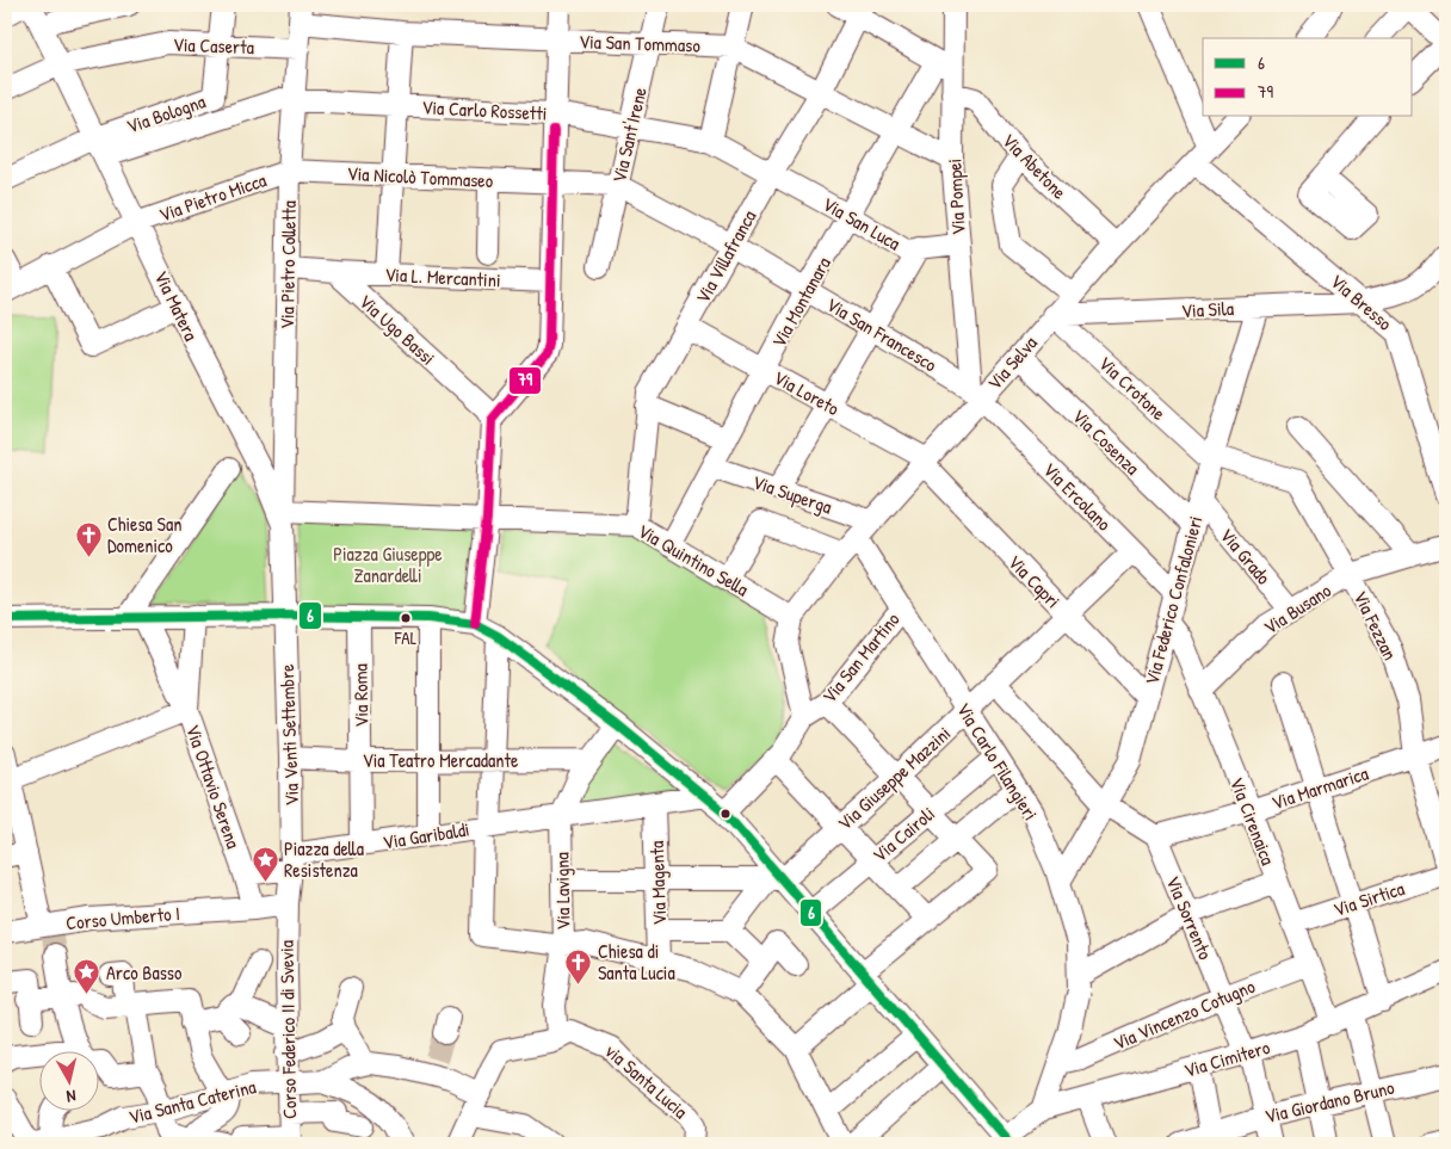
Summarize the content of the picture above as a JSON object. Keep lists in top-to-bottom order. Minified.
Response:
{"streets":{"street":["Via San Tommaso","Via Caserta","Via Carlo Rossetti","Via Bologna","Via Sant'Irene","Via Abetone","Via Nicolò Tommaseo","Via Pietro Micca","Via Pompei","Via San Luca","Via Villafranca","Via Pietro Colletta","Via L. Mercantini","Via Montanara","Via Bresso","Via Matera","Via Sila","Via Ugo Bassi","Via San Francesco","Via Selva","Via Crotone","Via Loreto","Via Cosenza","Via Superga","Via Ercolano","Via Grado","Via Quintino Sella","Via Capri","Via Federico Confalonieri","Via Busano","Via Fezzan","Via San Martino","Via Roma","Via Venti Settembre","Via Teatro Mercadante","Via Carlo Filangieri","Via Giuseppe Mazzini","Via Ottavio Serena","Via Marmarica","Via Cirenaica","Via Cairoli","Via Garibaldi","Via Magenta","Via Lavigna","Via Sirtica","Corso Umberto I","Via Sorrento","Via Vincenzo Cotugno","Corso Federico II di Svevia","Via Cimitero","via Santa Lucia","Via Santa Caterina","Via Giordano Bruno"]},"crossings":[["Via San Tommaso","Via Sant'Irene"],["Via San Tommaso","Via Pompei"],["Via San Tommaso","Via Villafranca"],["Via San Tommaso","Via Pietro Colletta"],["Via San Tommaso","Via Montanara"],["Via Caserta","Via Bologna"],["Via Caserta","Via Pietro Colletta"],["Via Caserta","Via Matera"],["Via Carlo Rossetti","Via Bologna"],["Via Carlo Rossetti","Via Sant'Irene"],["Via Carlo Rossetti","Via San Luca"],["Via Carlo Rossetti","Via Villafranca"],["Via Carlo Rossetti","Via Pietro Colletta"],["Via Carlo Rossetti","Via Matera"],["Via Bologna","Via Matera"],["Via Sant'Irene","Via San Francesco"],["Via Abetone","Via Pompei"],["Via Abetone","Via Selva"],["Via Nicolò Tommaseo","Via Pietro Micca"],["Via Nicolò Tommaseo","Via Pietro Colletta"],["Via Nicolò Tommaseo","Via San Francesco"],["Via Pietro Micca","Via Pietro Colletta"],["Via Pietro Micca","Via Matera"],["Via Pompei","Via San Luca"],["Via Pompei","Via Montanara"],["Via Pompei","Via San Francesco"],["Via Pompei","Via Selva"],["Via Pompei","Via Ercolano"],["Via San Luca","Via Villafranca"],["Via San Luca","Via Montanara"],["Via Villafranca","Via San Francesco"],["Via Villafranca","Via Loreto"],["Via Villafranca","Via Quintino Sella"],["Via Pietro Colletta","Via Matera"],["Via L. Mercantini","Via Ugo Bassi"],["Via Montanara","Via San Francesco"],["Via Montanara","Via Loreto"],["Via Montanara","Via Superga"],["Via Montanara","Via Quintino Sella"],["Via Bresso","Via Sila"],["Via Bresso","Via Selva"],["Via Matera","Via Venti Settembre"],["Via Sila","Via Selva"],["Via Sila","Via Crotone"],["Via Sila","Via Federico Confalonieri"],["Via San Francesco","Via Selva"],["Via San Francesco","Via Ercolano"],["Via Selva","Via Crotone"],["Via Selva","Via Loreto"],["Via Selva","Via Cosenza"],["Via Selva","Via Superga"],["Via Selva","Via Ercolano"],["Via Selva","Via Quintino Sella"],["Via Selva","Via Capri"],["Via Selva","Via Carlo Filangieri"],["Via Crotone","Via Federico Confalonieri"],["Via Crotone","Via Fezzan"],["Via Loreto","Via Capri"],["Via Cosenza","Via Federico Confalonieri"],["Via Ercolano","Via Federico Confalonieri"],["Via Ercolano","Via Giuseppe Mazzini"],["Via Grado","Via Federico Confalonieri"],["Via Grado","Via Busano"],["Via Capri","Via Federico Confalonieri"],["Via Capri","Via Giuseppe Mazzini"],["Via Federico Confalonieri","Via Fezzan"],["Via Federico Confalonieri","Via Carlo Filangieri"],["Via Federico Confalonieri","Via Cirenaica"],["Via Busano","Via Fezzan"],["Via Busano","Via Cirenaica"],["Via Fezzan","Via Marmarica"],["Via San Martino","Via Carlo Filangieri"],["Via Roma","Via Teatro Mercadante"],["Via Roma","Via Garibaldi"],["Via Venti Settembre","Via Teatro Mercadante"],["Via Venti Settembre","Via Garibaldi"],["Via Carlo Filangieri","Via Giuseppe Mazzini"],["Via Carlo Filangieri","Via Cairoli"],["Via Carlo Filangieri","Via Vincenzo Cotugno"],["Via Carlo Filangieri","Via Cimitero"],["Via Marmarica","Via Cirenaica"],["Via Marmarica","Via Sorrento"],["Via Cirenaica","Via Sirtica"],["Via Cirenaica","Via Vincenzo Cotugno"],["Via Cirenaica","Via Cimitero"],["Via Garibaldi","Via Magenta"],["Via Garibaldi","Via Lavigna"],["Via Lavigna","via Santa Lucia"],["Via Sorrento","Via Vincenzo Cotugno"],["Via Sorrento","Via Cimitero"],["Via Sorrento","Via Giordano Bruno"],["Corso Federico II di Svevia","Via Santa Caterina"]],"parks":["Piazza Giuseppe Zanardelli"],"places":{"church":["Chiesa San Domenico","Chiesa di Santa Lucia"],"other":["FAL"],"place":["Piazza della Resistenza","Arco Basso"]},"lines":["transit line 79","transit line 6"],"legend":["6","79"],"north":"bottom"}
